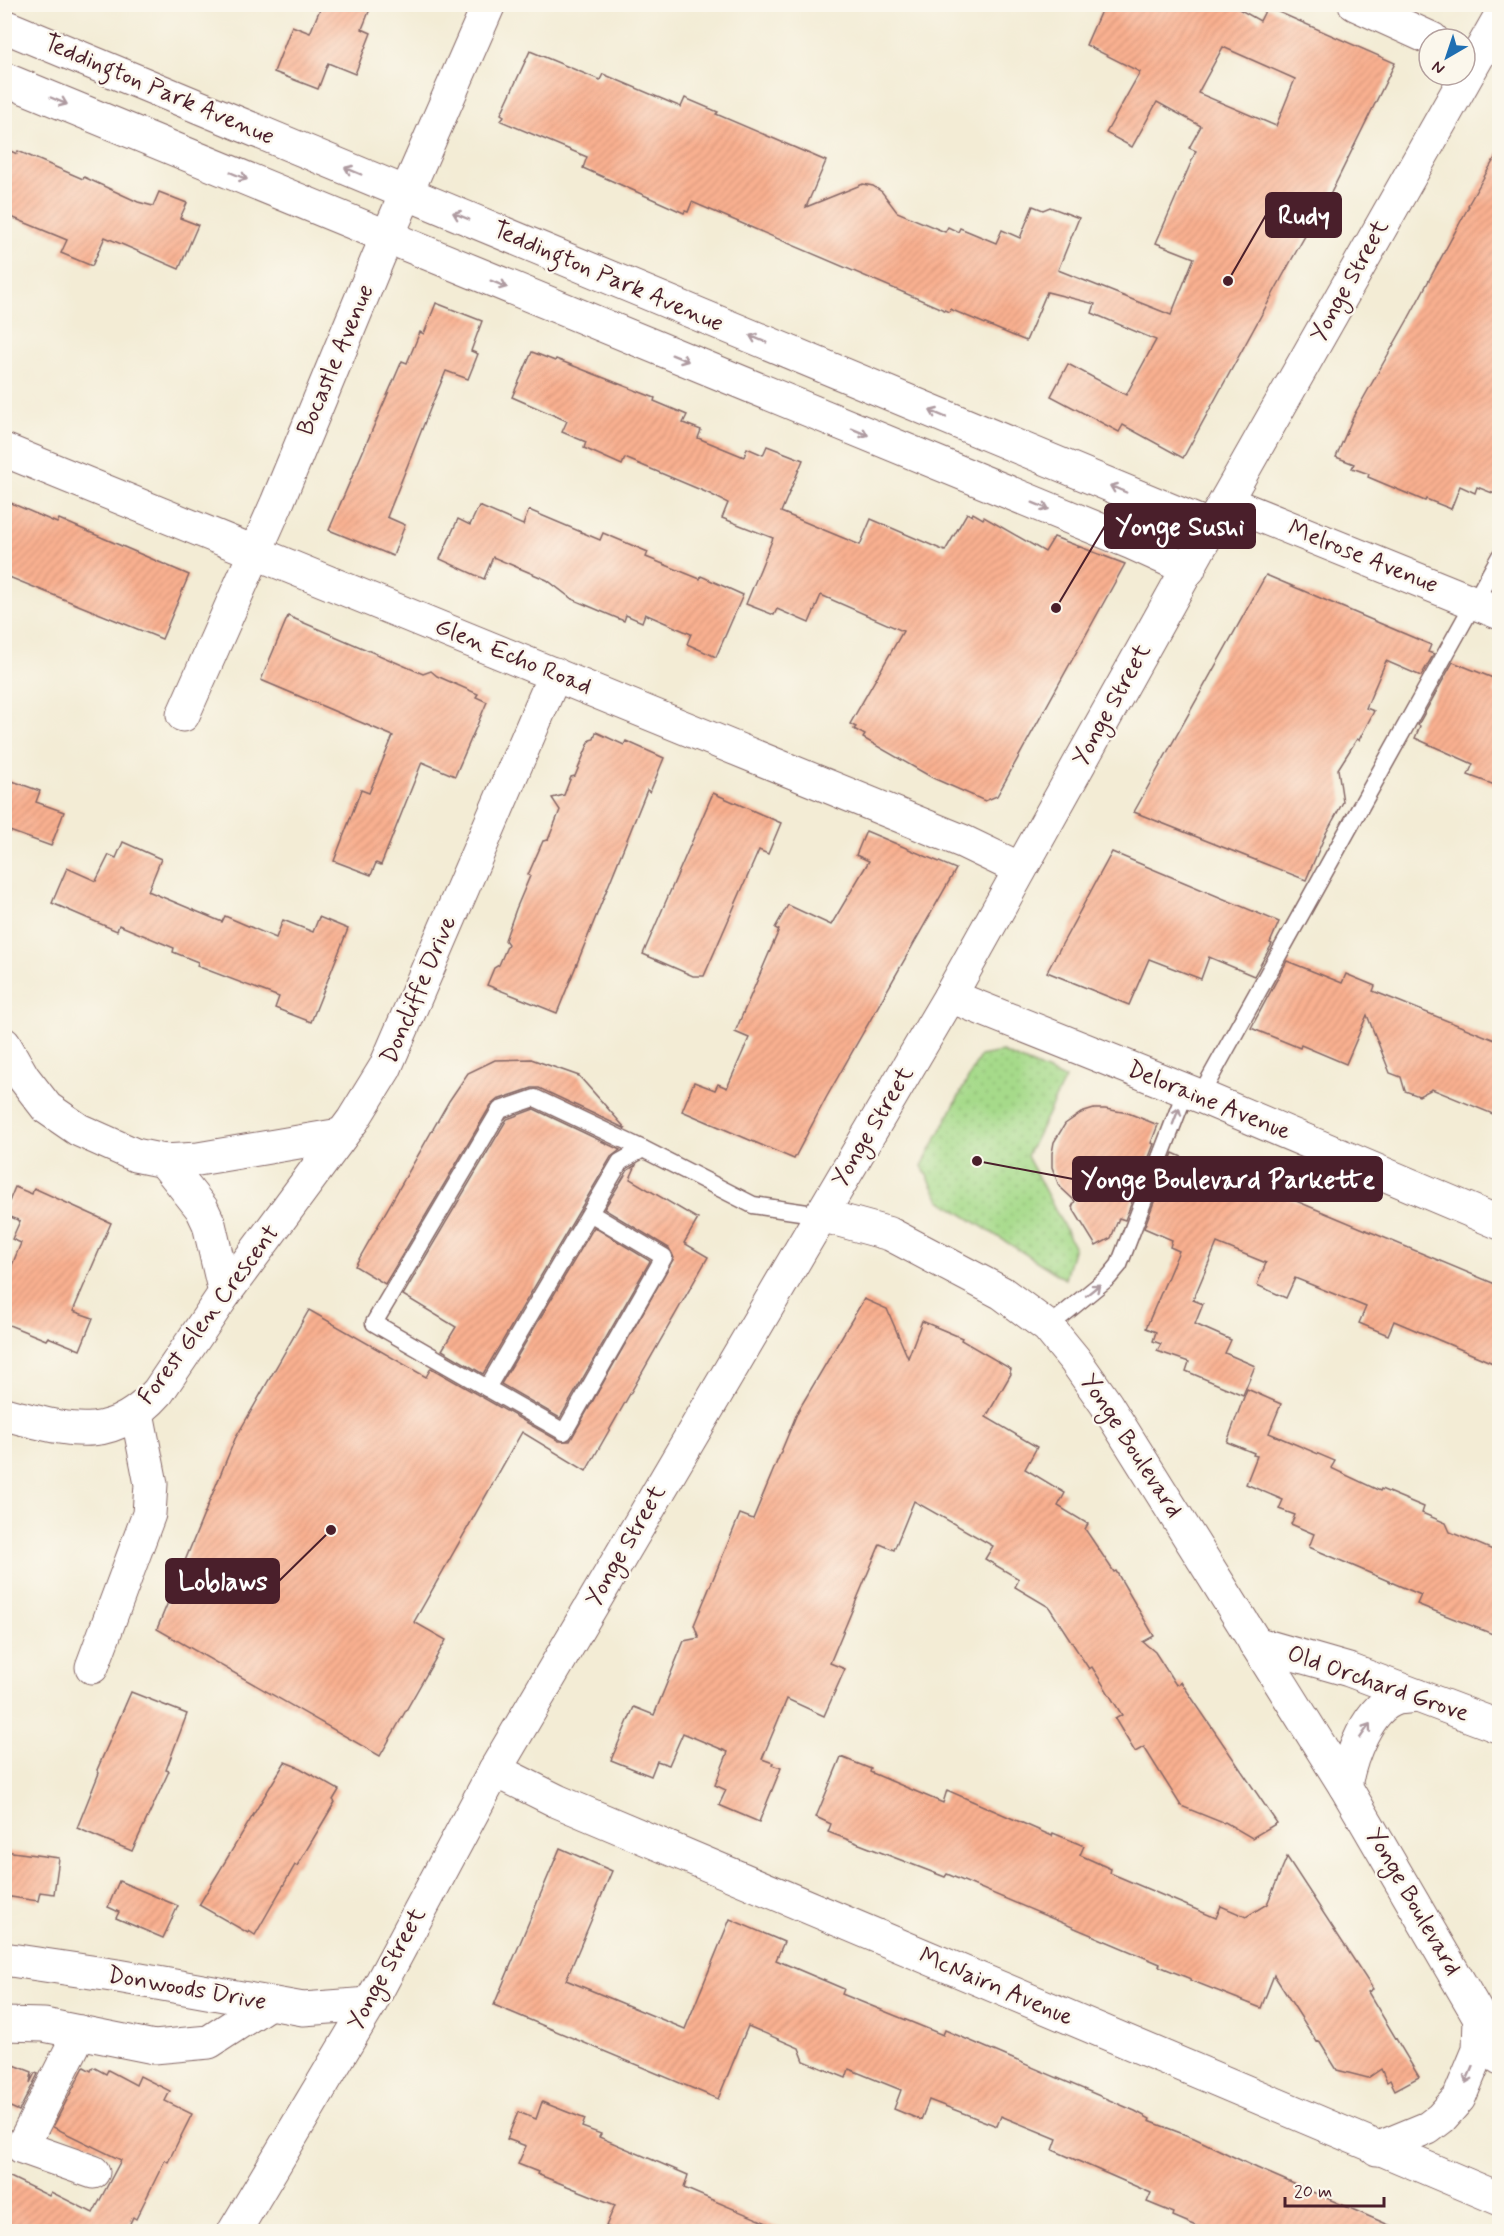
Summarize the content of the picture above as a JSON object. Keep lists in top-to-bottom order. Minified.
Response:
{"streets":{"street":["Teddington Park Avenue","Yonge Street","Bocastle Avenue","Melrose Avenue","Glen Echo Road","Doncliffe Drive","Deloraine Avenue","Forest Glen Crescent","Yonge Boulevard","Old Orchard Grove","McNairn Avenue","Donwoods Drive"]},"crossings":[["Teddington Park Avenue","Yonge Street"],["Teddington Park Avenue","Bocastle Avenue"],["Teddington Park Avenue","Melrose Avenue"],["Yonge Street","Melrose Avenue"],["Yonge Street","Glen Echo Road"],["Yonge Street","Deloraine Avenue"],["Yonge Street","Yonge Boulevard"],["Yonge Street","McNairn Avenue"],["Yonge Street","Donwoods Drive"],["Bocastle Avenue","Glen Echo Road"],["Glen Echo Road","Doncliffe Drive"],["Doncliffe Drive","Forest Glen Crescent"],["Yonge Boulevard","Old Orchard Grove"]],"places":["Rudy","Yonge Sushi","Yonge Boulevard Parkette","Loblaws"],"scale_bar":"20 m","north":"bottom left"}
